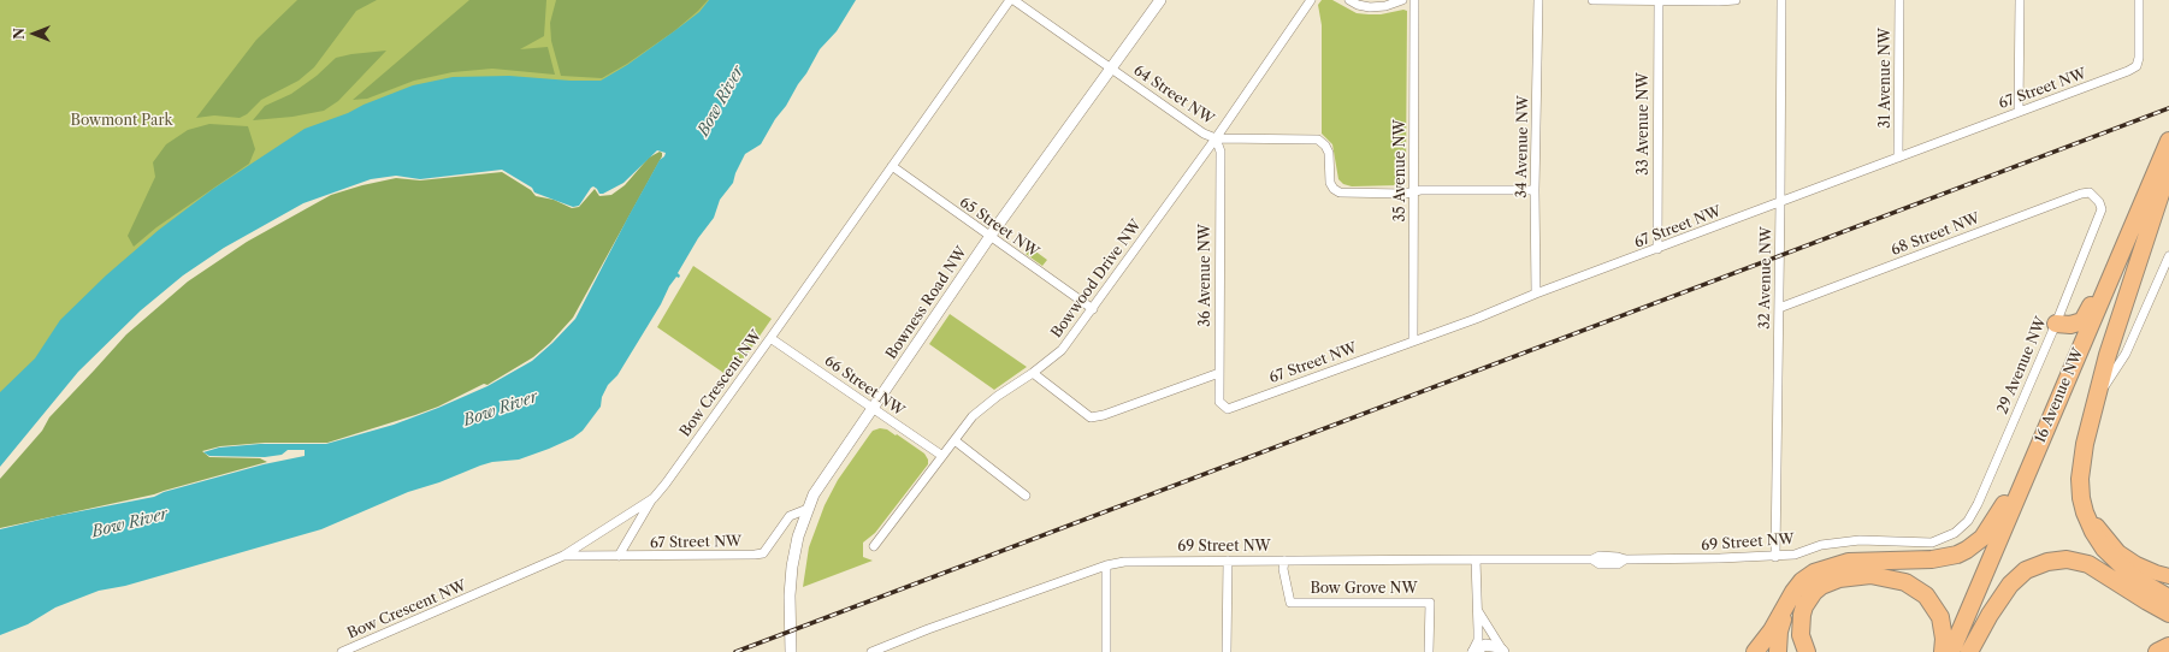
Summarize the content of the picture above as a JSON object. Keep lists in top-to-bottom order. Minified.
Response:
{"streets":{"highway":["16 Avenue NW"],"street":["31 Avenue NW","67 Street NW","64 Street NW","33 Avenue NW","34 Avenue NW","35 Avenue NW","65 Street NW","68 Street NW","36 Avenue NW","32 Avenue NW","Bowwood Drive NW","Bowness Road NW","29 Avenue NW","Bow Crescent NW","66 Street NW","69 Street NW","Bow Grove NW"]},"crossings":[["31 Avenue NW","67 Street NW"],["67 Street NW","33 Avenue NW"],["67 Street NW","34 Avenue NW"],["67 Street NW","35 Avenue NW"],["67 Street NW","36 Avenue NW"],["67 Street NW","32 Avenue NW"],["67 Street NW","Bowness Road NW"],["67 Street NW","Bow Crescent NW"],["64 Street NW","34 Avenue NW"],["64 Street NW","35 Avenue NW"],["64 Street NW","36 Avenue NW"],["64 Street NW","Bowwood Drive NW"],["64 Street NW","Bowness Road NW"],["64 Street NW","Bow Crescent NW"],["65 Street NW","Bowwood Drive NW"],["65 Street NW","Bowness Road NW"],["65 Street NW","Bow Crescent NW"],["68 Street NW","32 Avenue NW"],["68 Street NW","29 Avenue NW"],["36 Avenue NW","Bowwood Drive NW"],["32 Avenue NW","69 Street NW"],["Bowwood Drive NW","66 Street NW"],["Bowness Road NW","66 Street NW"],["29 Avenue NW","69 Street NW"],["Bow Crescent NW","66 Street NW"],["69 Street NW","Bow Grove NW"]],"water":["Bow River"],"parks":["Bowmont Park"],"north":"left"}
